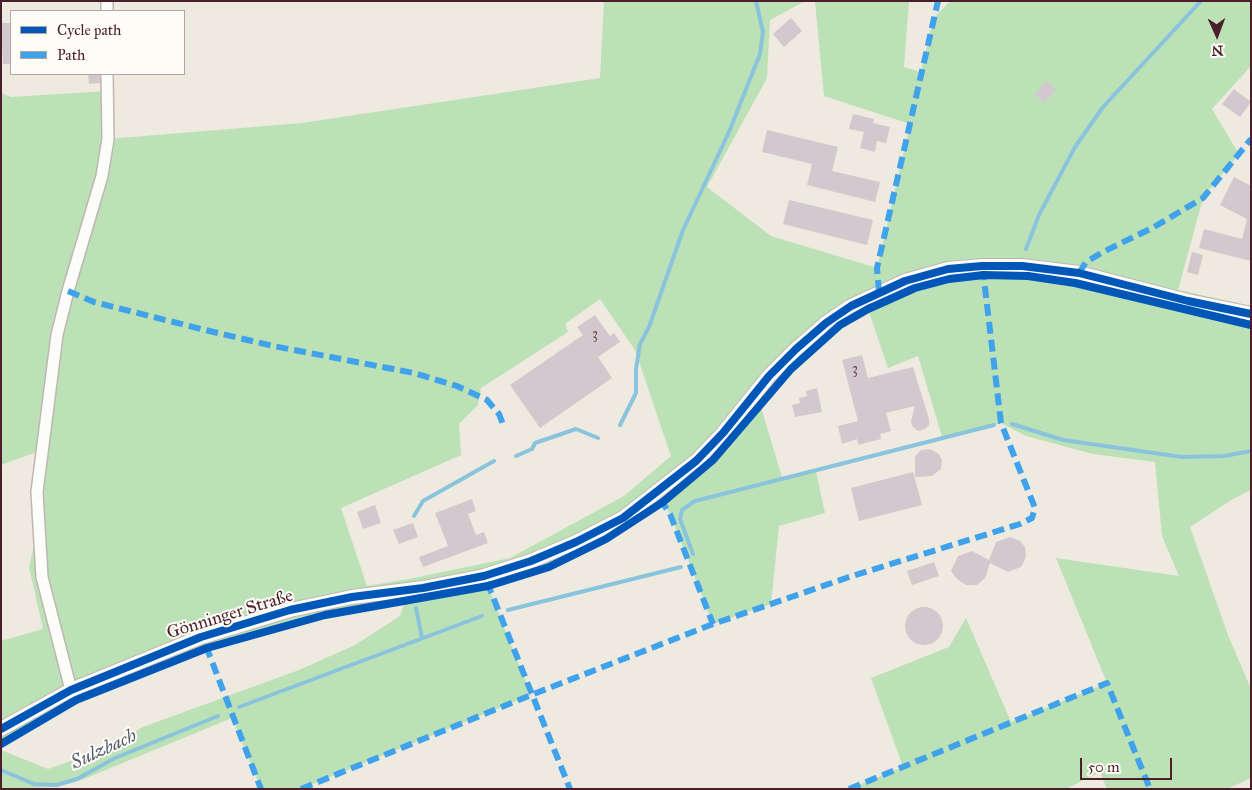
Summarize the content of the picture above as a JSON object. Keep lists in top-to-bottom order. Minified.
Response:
{"streets":{"street":["Gönninger Straße"]},"water":["Sulzbach"],"house_numbers":["3","3"],"legend":["Cycle path","Path"],"scale_bar":"50 m","north":"bottom"}
